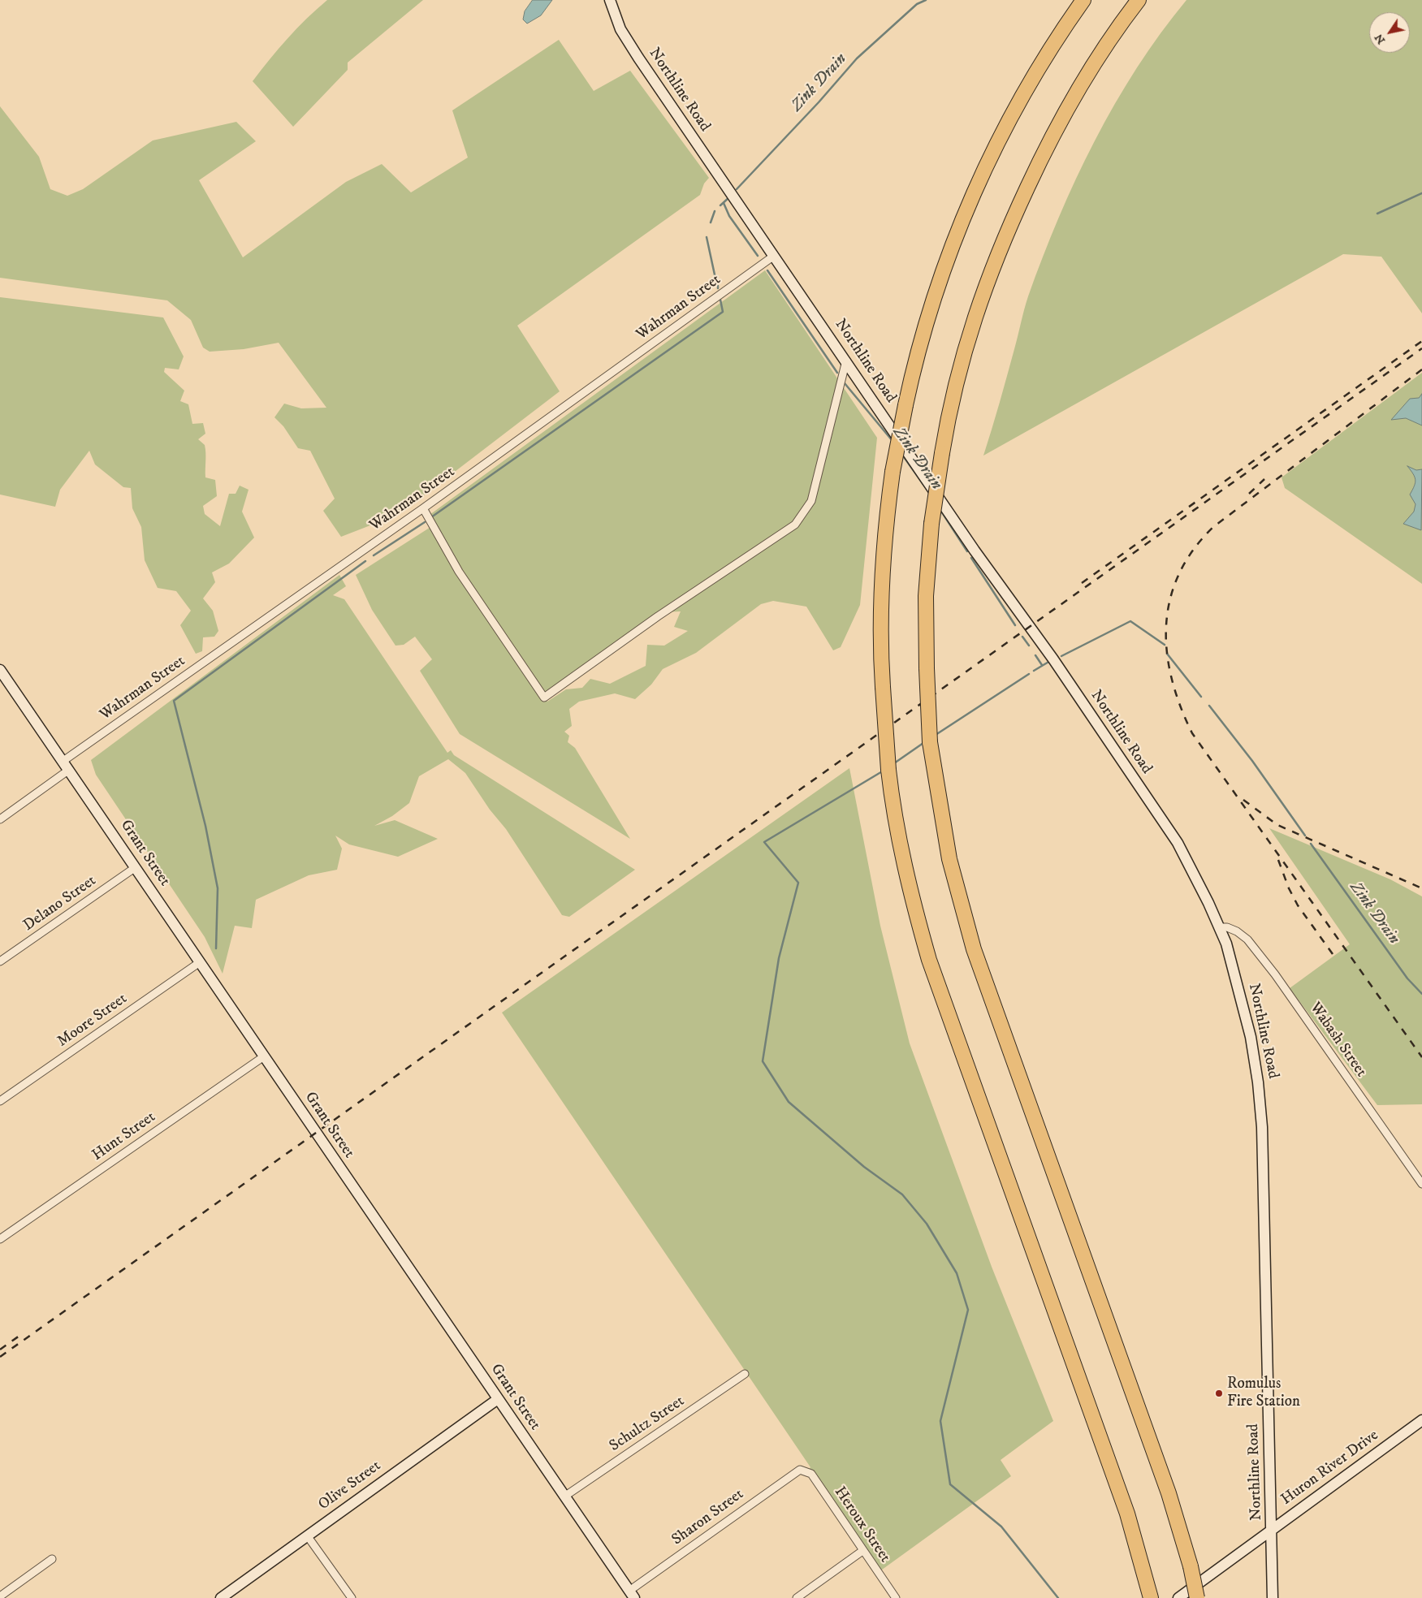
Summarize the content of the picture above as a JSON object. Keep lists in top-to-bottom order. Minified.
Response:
{"streets":{"street":["Northline Road","Wahrman Street","Grant Street","Delano Street","Moore Street","Wabash Street","Hunt Street","Schultz Street","Huron River Drive","Olive Street","Sharon Street","Heroux Street"]},"crossings":[["Northline Road","Wahrman Street"],["Northline Road","Wabash Street"],["Northline Road","Huron River Drive"],["Wahrman Street","Grant Street"],["Grant Street","Delano Street"],["Grant Street","Moore Street"],["Grant Street","Hunt Street"],["Grant Street","Schultz Street"],["Grant Street","Olive Street"],["Grant Street","Sharon Street"],["Sharon Street","Heroux Street"]],"water":["Zink Drain"],"places":["Romulus Fire Station"],"north":"bottom left"}
